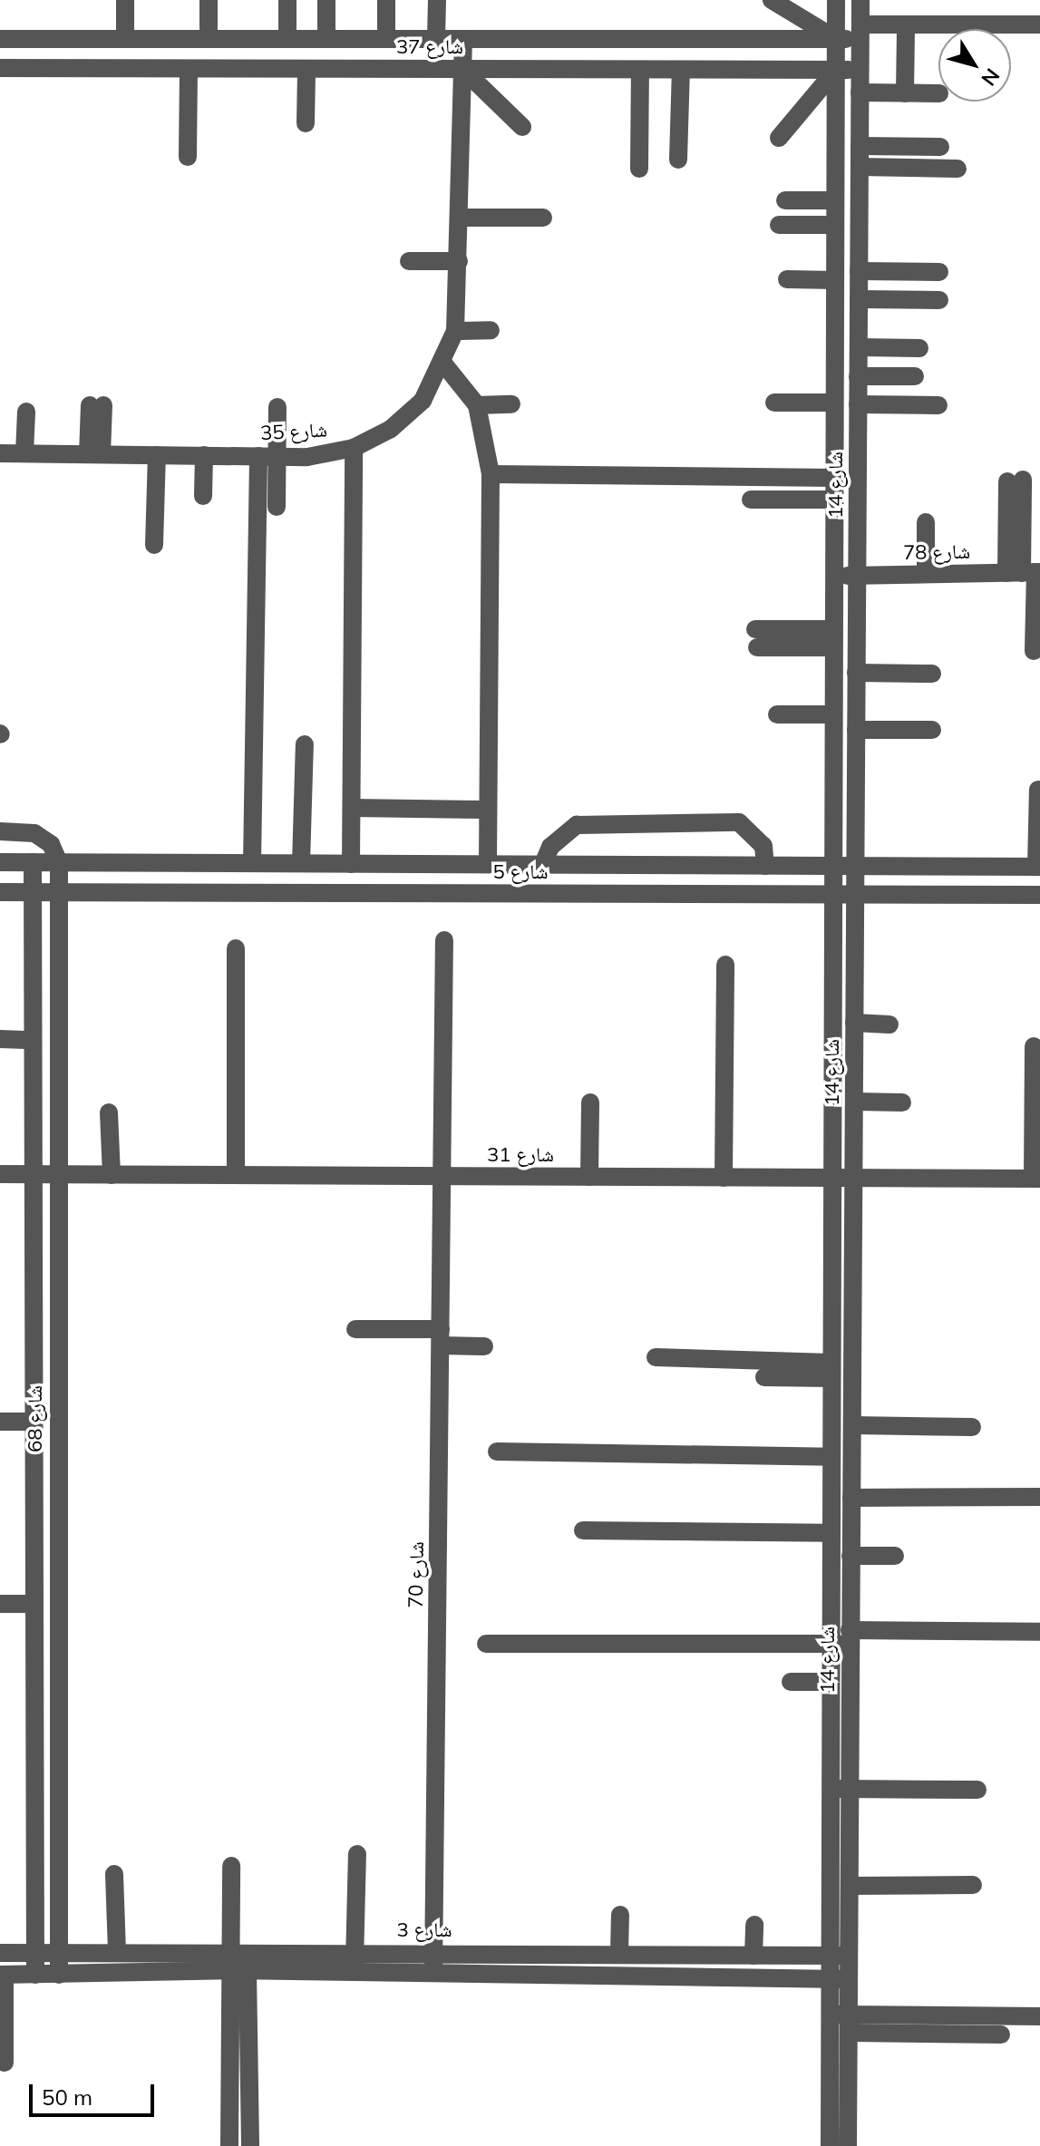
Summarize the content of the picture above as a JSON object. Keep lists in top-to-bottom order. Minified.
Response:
{"streets":{"street":["شارع 37","شارع 35","شارع 14","شارع 78","شارع 5","شارع 31","شارع 68","شارع 70","شارع 3"]},"crossings":[["شارع 37","شارع 35"],["شارع 37","شارع 14"],["شارع 14","شارع 78"],["شارع 14","شارع 5"],["شارع 14","شارع 31"],["شارع 14","شارع 3"],["شارع 5","شارع 68"],["شارع 31","شارع 68"],["شارع 31","شارع 70"],["شارع 68","شارع 3"],["شارع 70","شارع 3"]],"scale_bar":"50 m","north":"bottom right"}
